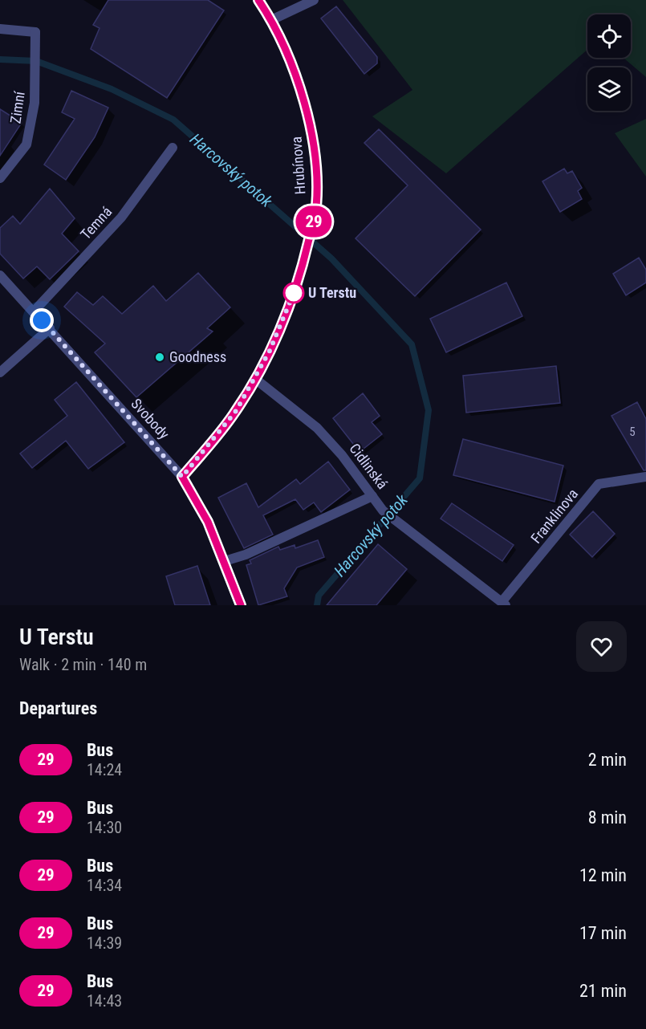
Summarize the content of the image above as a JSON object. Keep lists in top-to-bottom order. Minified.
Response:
{"streets":{"street":["Zimní","Hrubínova","Temná","Svobody","Cidlinská","Franklinova"]},"crossings":[["Hrubínova","Svobody"],["Hrubínova","Cidlinská"],["Temná","Svobody"],["Cidlinská","Franklinova"]],"water":["Harcovský potok"],"places":["U Terstu","Goodness"],"lines":["bus line 29"],"house_numbers":["5"],"page":{"on_map":"29","heading":[["U Terstu","Walk · 2 min · 140 m"],"Departures"],"list":[{"mark":"29","name":"Bus","note":"14:24","value":"2 min"},{"mark":"29","name":"Bus","note":"14:30","value":"8 min"},{"mark":"29","name":"Bus","note":"14:34","value":"12 min"},{"mark":"29","name":"Bus","note":"14:39","value":"17 min"},{"mark":"29","name":"Bus","note":"14:43","value":"21 min"}]}}
